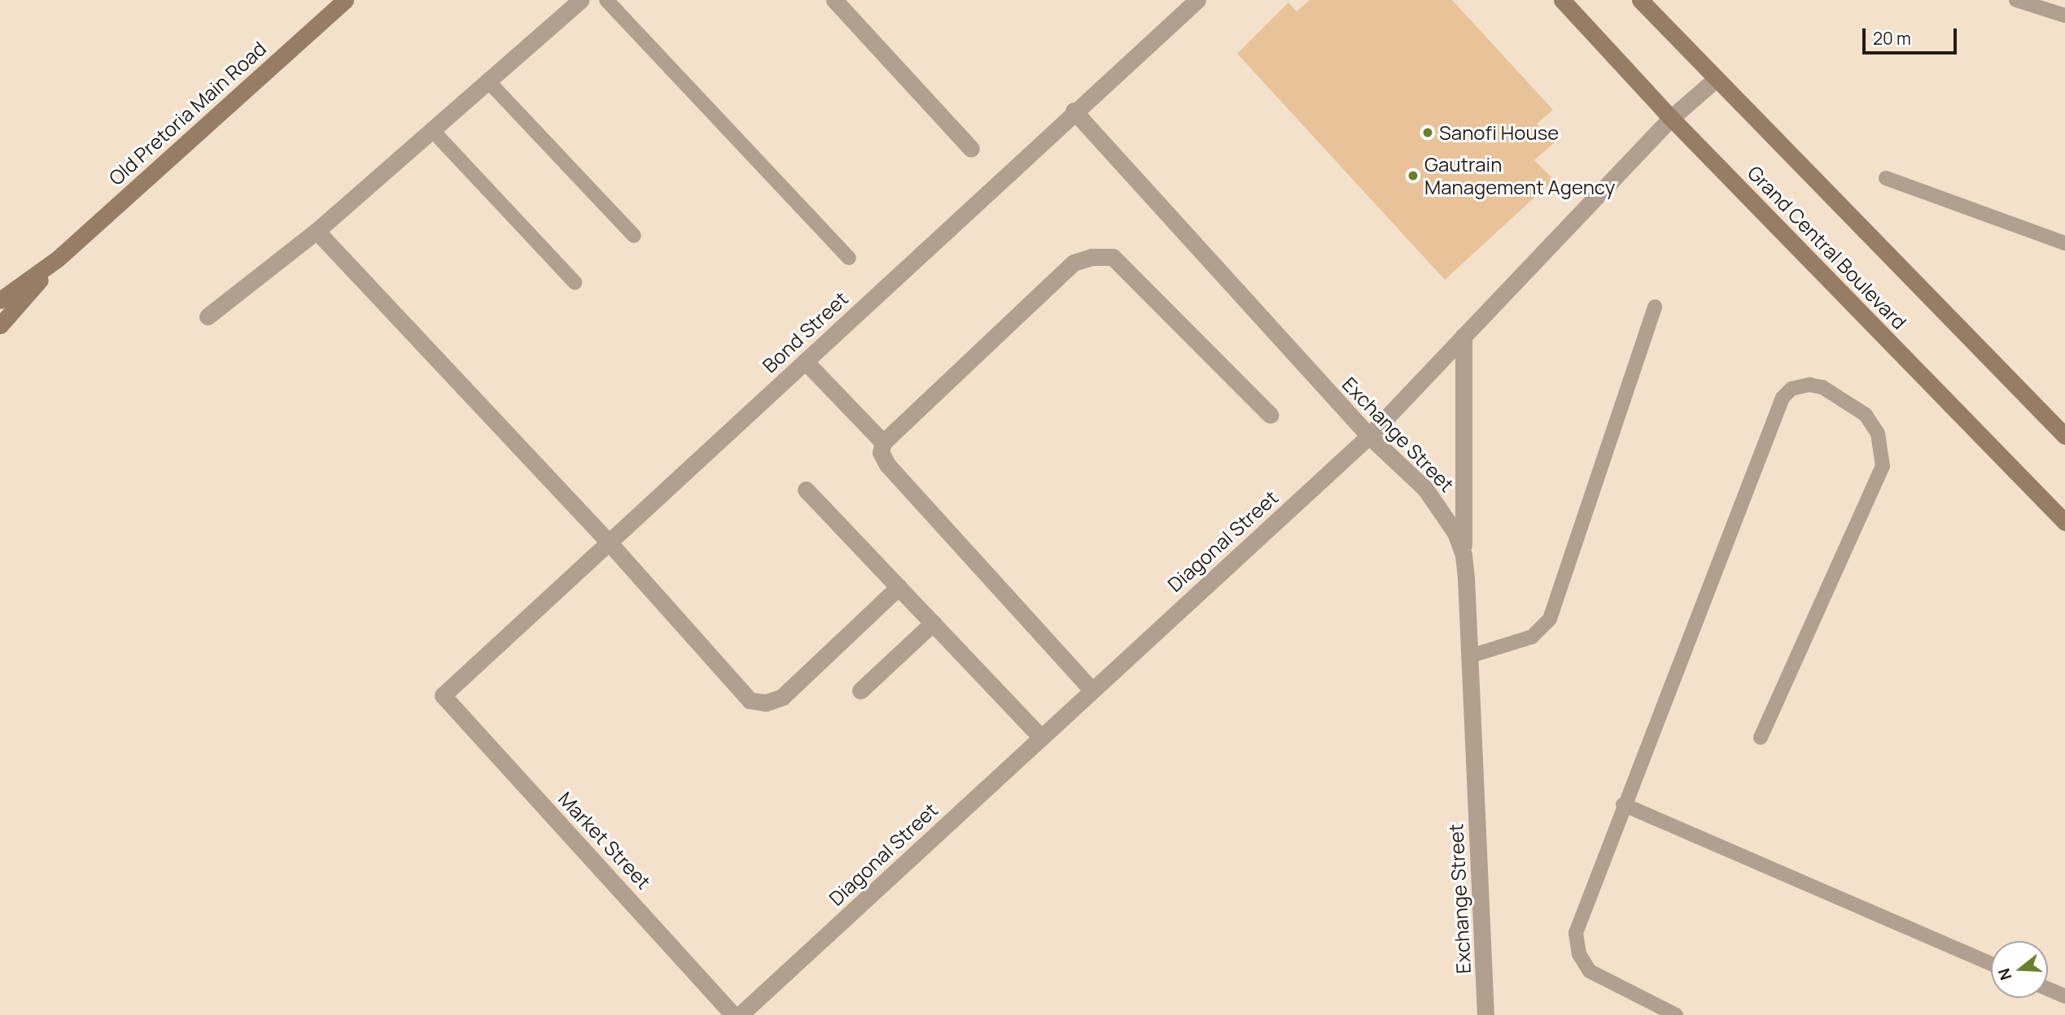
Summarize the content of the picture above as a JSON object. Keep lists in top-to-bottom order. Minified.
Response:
{"streets":{"street":["Old Pretoria Main Road","Grand Central Boulevard","Bond Street","Exchange Street","Diagonal Street","Market Street"]},"crossings":[["Grand Central Boulevard","Diagonal Street"],["Bond Street","Exchange Street"],["Bond Street","Market Street"],["Exchange Street","Diagonal Street"]],"places":["Sanofi House","Gautrain Management Agency"],"scale_bar":"20 m","north":"left"}
